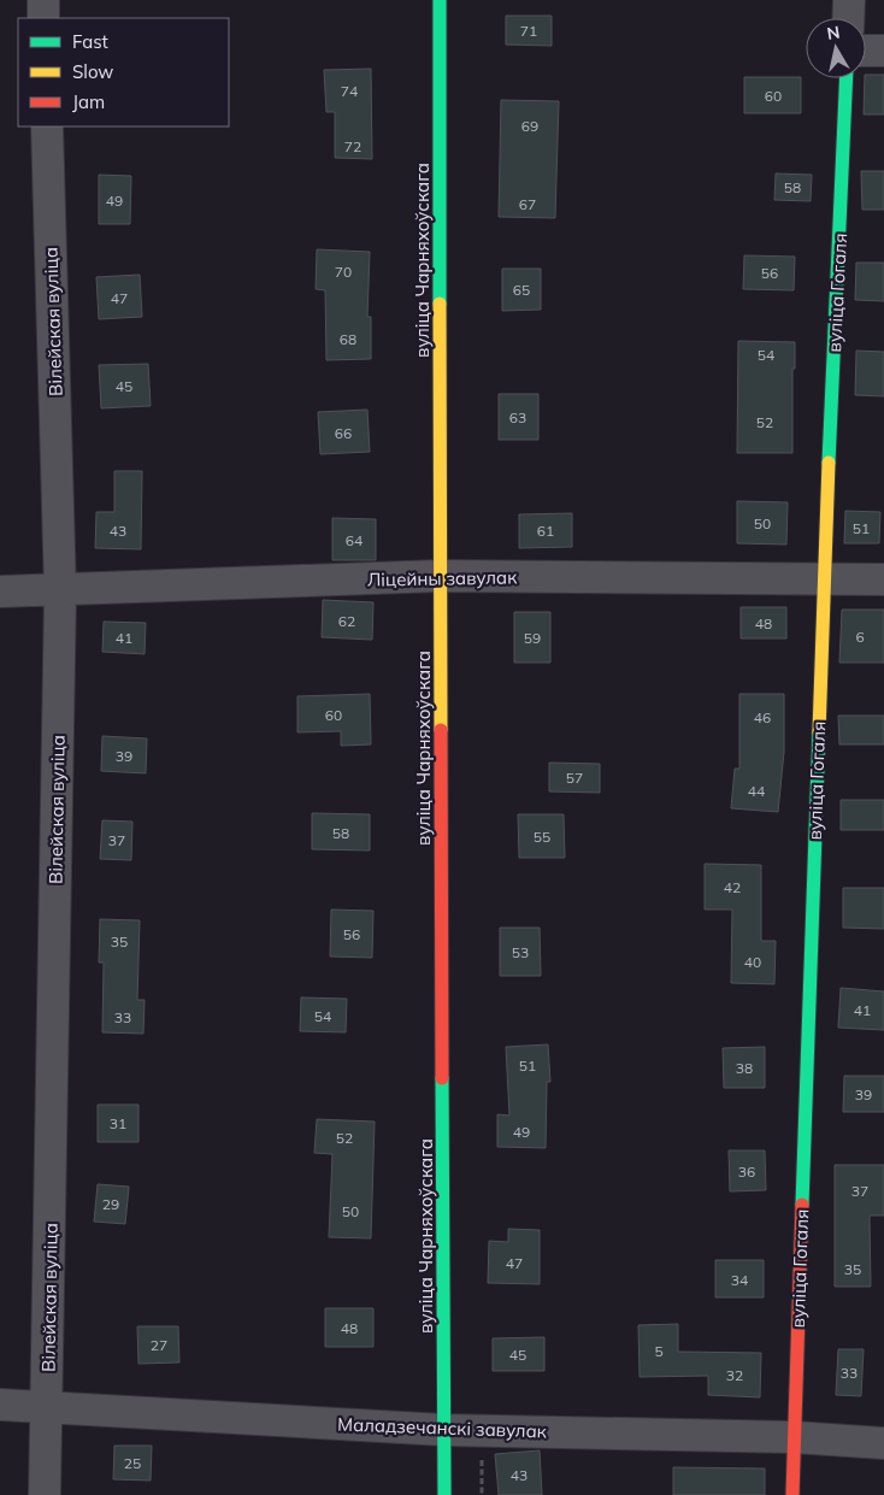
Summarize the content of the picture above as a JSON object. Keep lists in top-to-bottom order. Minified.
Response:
{"streets":{"main road":["вуліца Чарняхоўскага","вуліца Гогаля"],"street":["Вілейская вуліца","Ліцейны завулак","Маладзечанскі завулак"]},"crossings":[["вуліца Чарняхоўскага","Ліцейны завулак"],["вуліца Чарняхоўскага","Маладзечанскі завулак"],["вуліца Гогаля","Ліцейны завулак"],["вуліца Гогаля","Маладзечанскі завулак"],["Вілейская вуліца","Ліцейны завулак"],["Вілейская вуліца","Маладзечанскі завулак"]],"house_numbers":["71","74","60","69","72","58","49","67","70","56","65","47","68","54","45","63","52","66","50","51","43","61","64","62","48","6","41","59","60","46","39","57","44","58","55","37","42","56","35","53","40","41","54","33","51","38","39","31","49","52","36","37","29","50","47","35","34","48","27","5","45","33","32","25","43"],"legend":["Fast","Slow","Jam"],"north":"top"}
